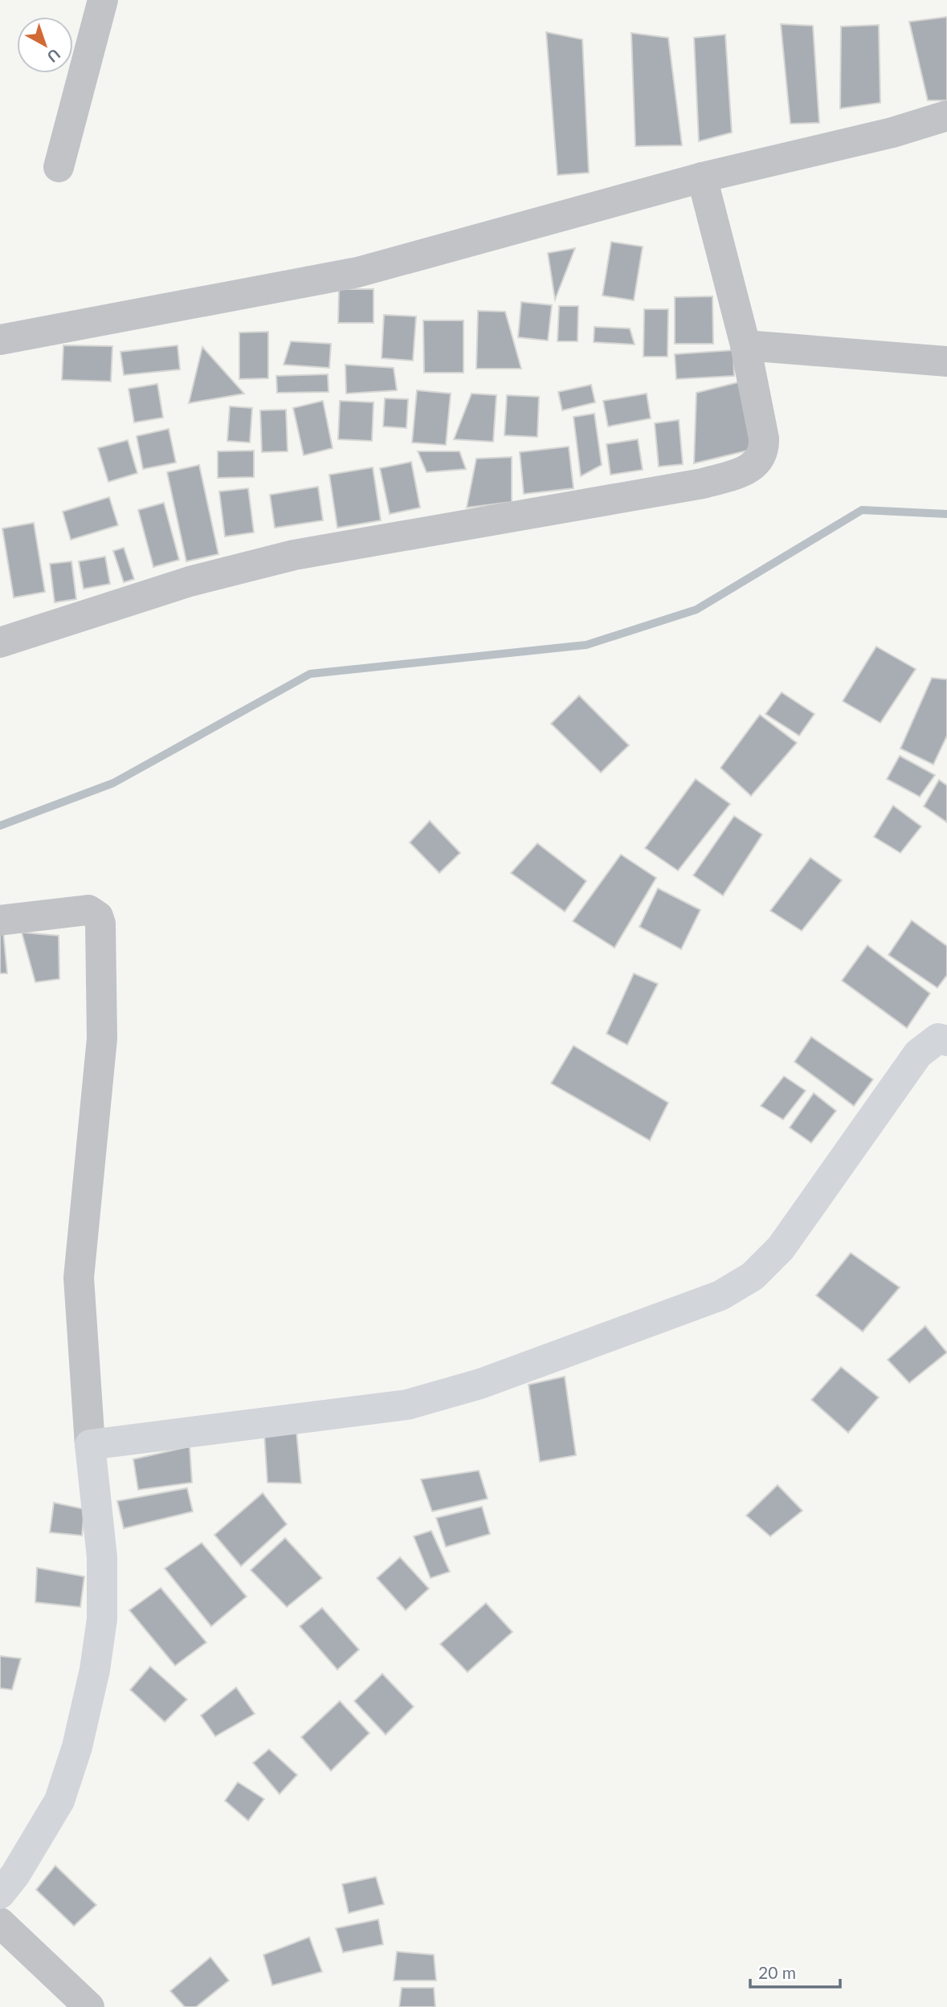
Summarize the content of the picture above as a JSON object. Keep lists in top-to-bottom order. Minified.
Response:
{"scale_bar":"20 m","north":"bottom right"}
